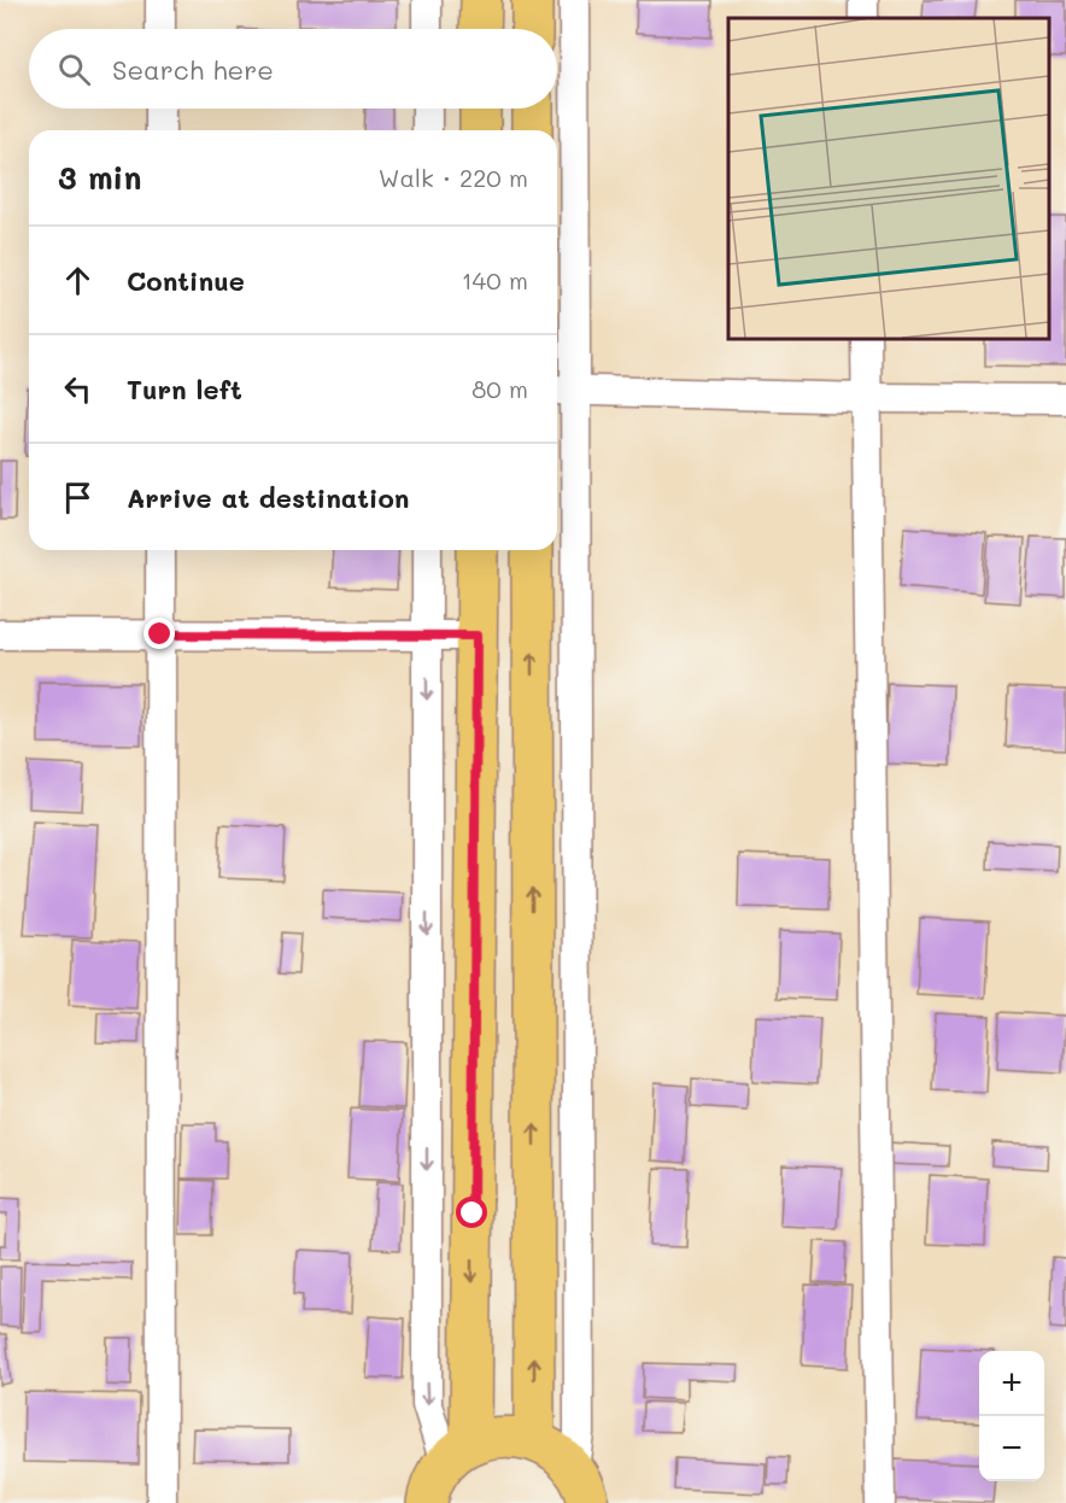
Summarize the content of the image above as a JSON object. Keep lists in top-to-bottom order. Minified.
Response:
{"page":{"search":"Search here","heading":["3 min","Walk · 220 m"],"list":[["Continue","140 m"],["Turn left","80 m"],"Arrive at destination"],"map_buttons":["+","−"]}}
